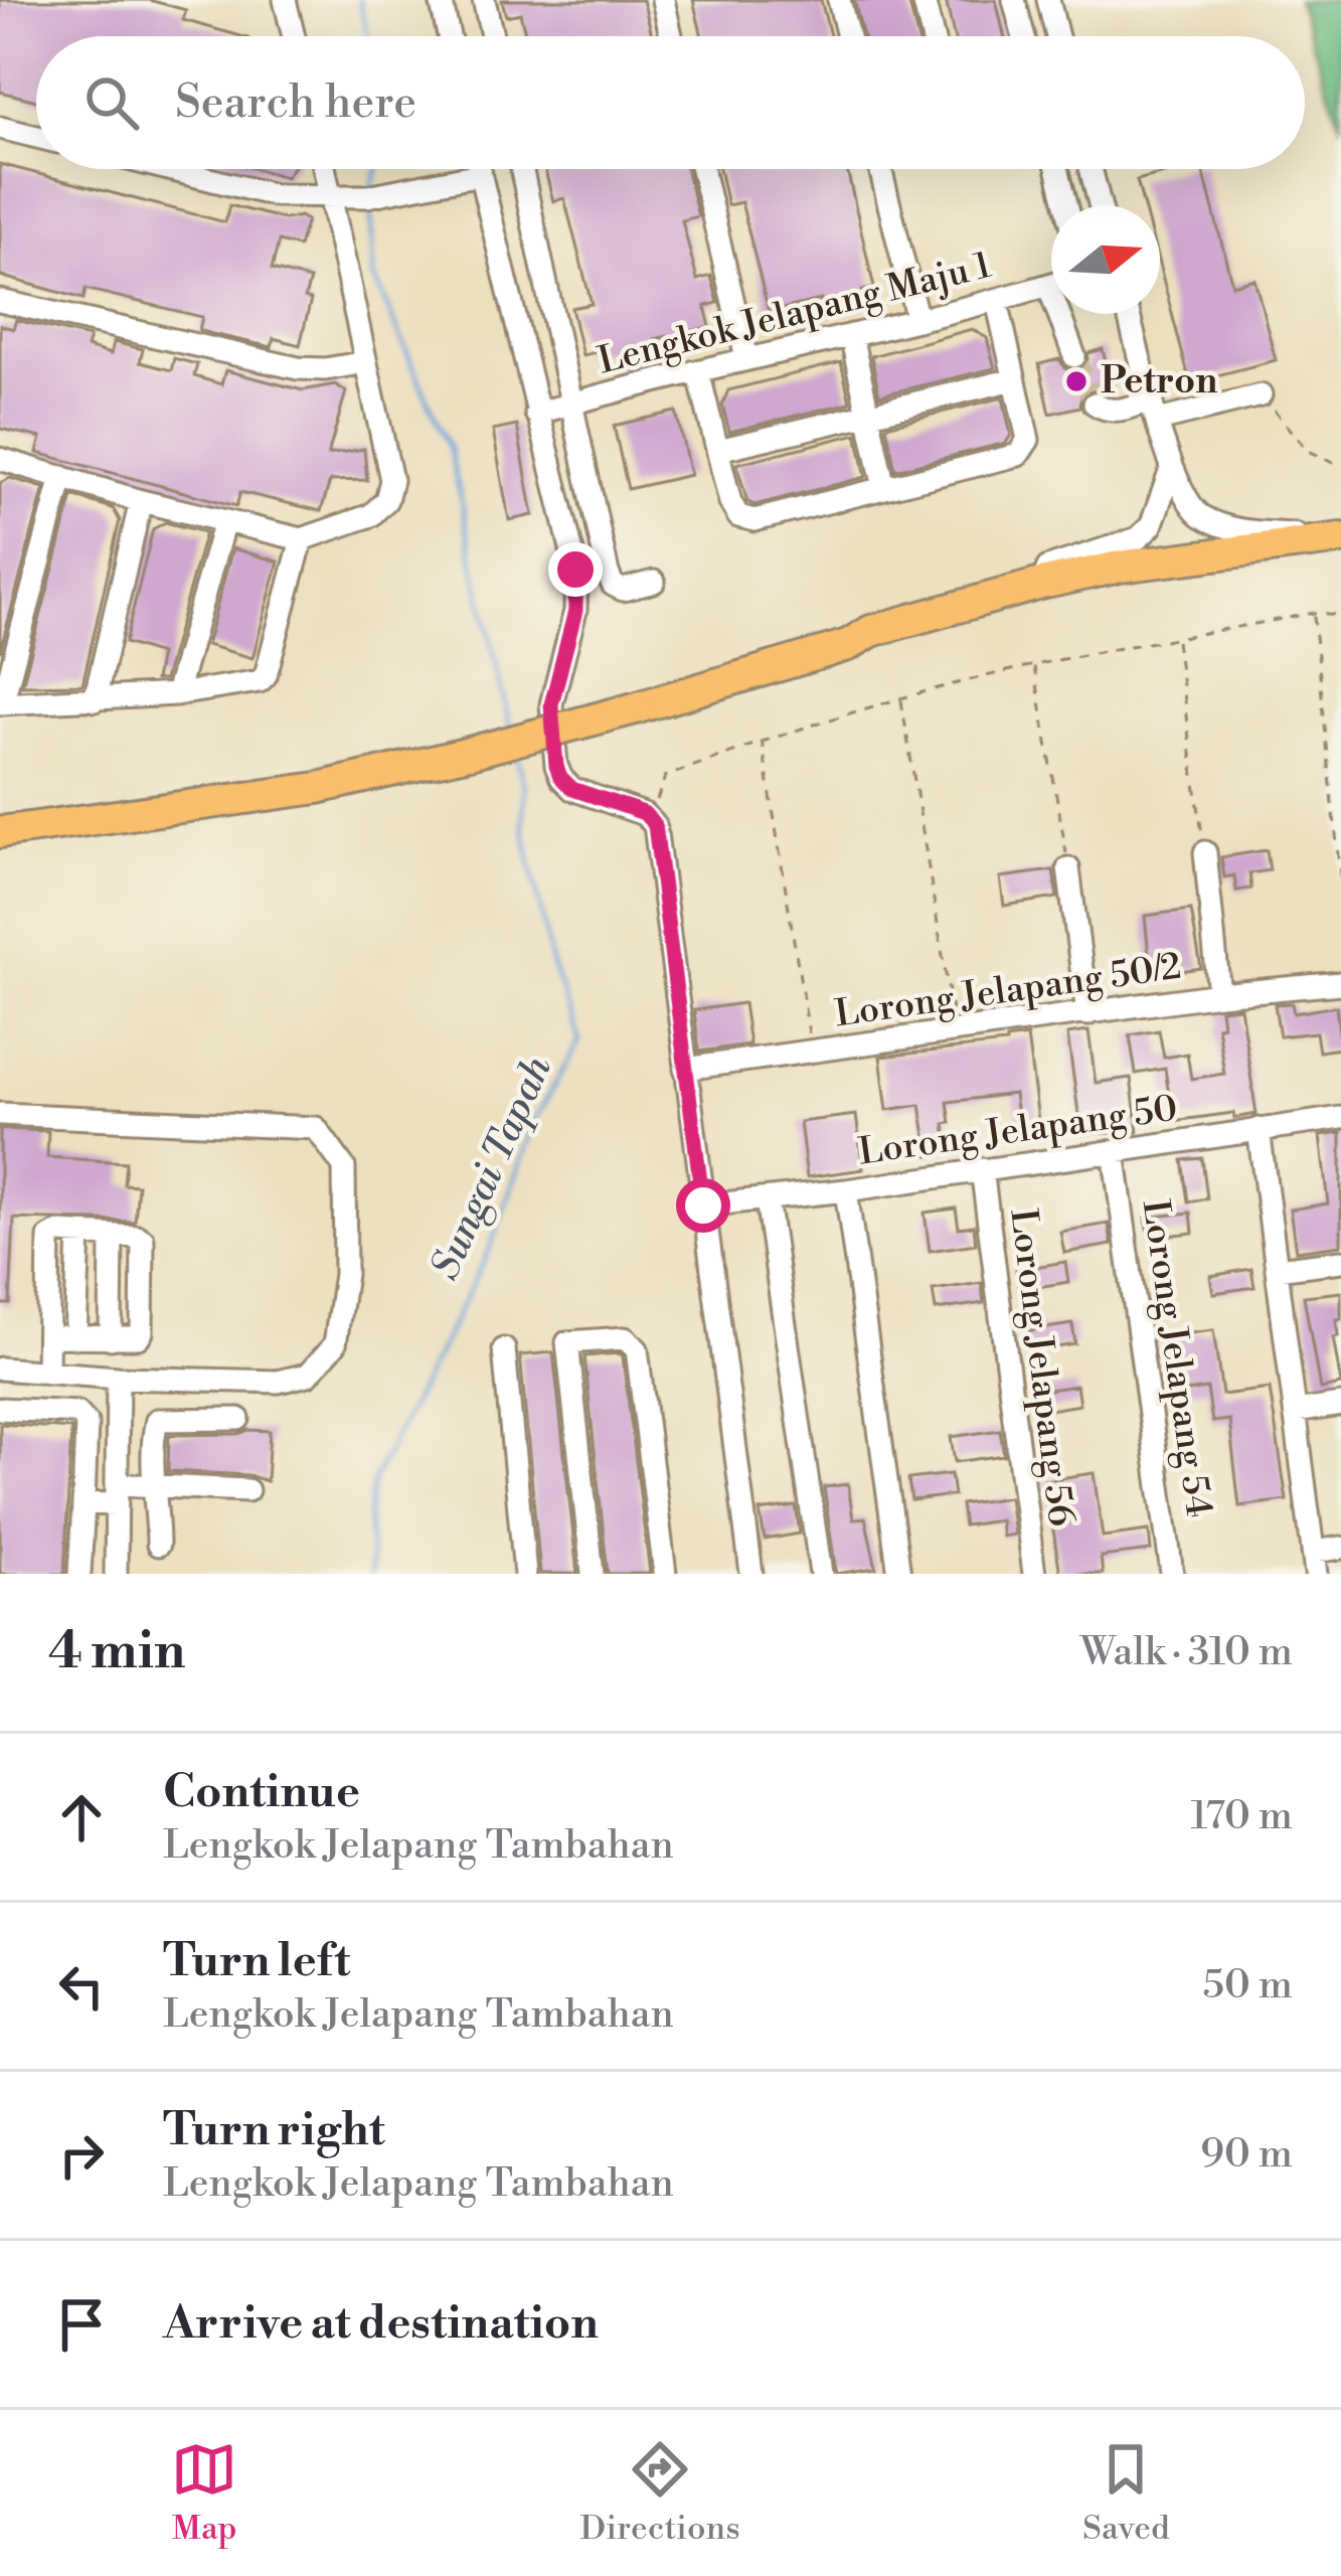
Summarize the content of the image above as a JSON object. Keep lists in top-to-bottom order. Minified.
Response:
{"streets":{"street":["Lengkok Jelapang Maju 1","Lorong Jelapang 50/2","Lorong Jelapang 50","Lorong Jelapang 54","Lorong Jelapang 56"]},"crossings":[["Lorong Jelapang 50","Lorong Jelapang 54"],["Lorong Jelapang 50","Lorong Jelapang 56"]],"water":["Sungai Tapah"],"places":["Petron"],"north":"right","page":{"search":"Search here","heading":["4 min","Walk · 310 m"],"list":[["Continue","Lengkok Jelapang Tambahan","170 m"],["Turn left","Lengkok Jelapang Tambahan","50 m"],["Turn right","Lengkok Jelapang Tambahan","90 m"],"Arrive at destination"],"nav":["Map","Directions","Saved"]}}
